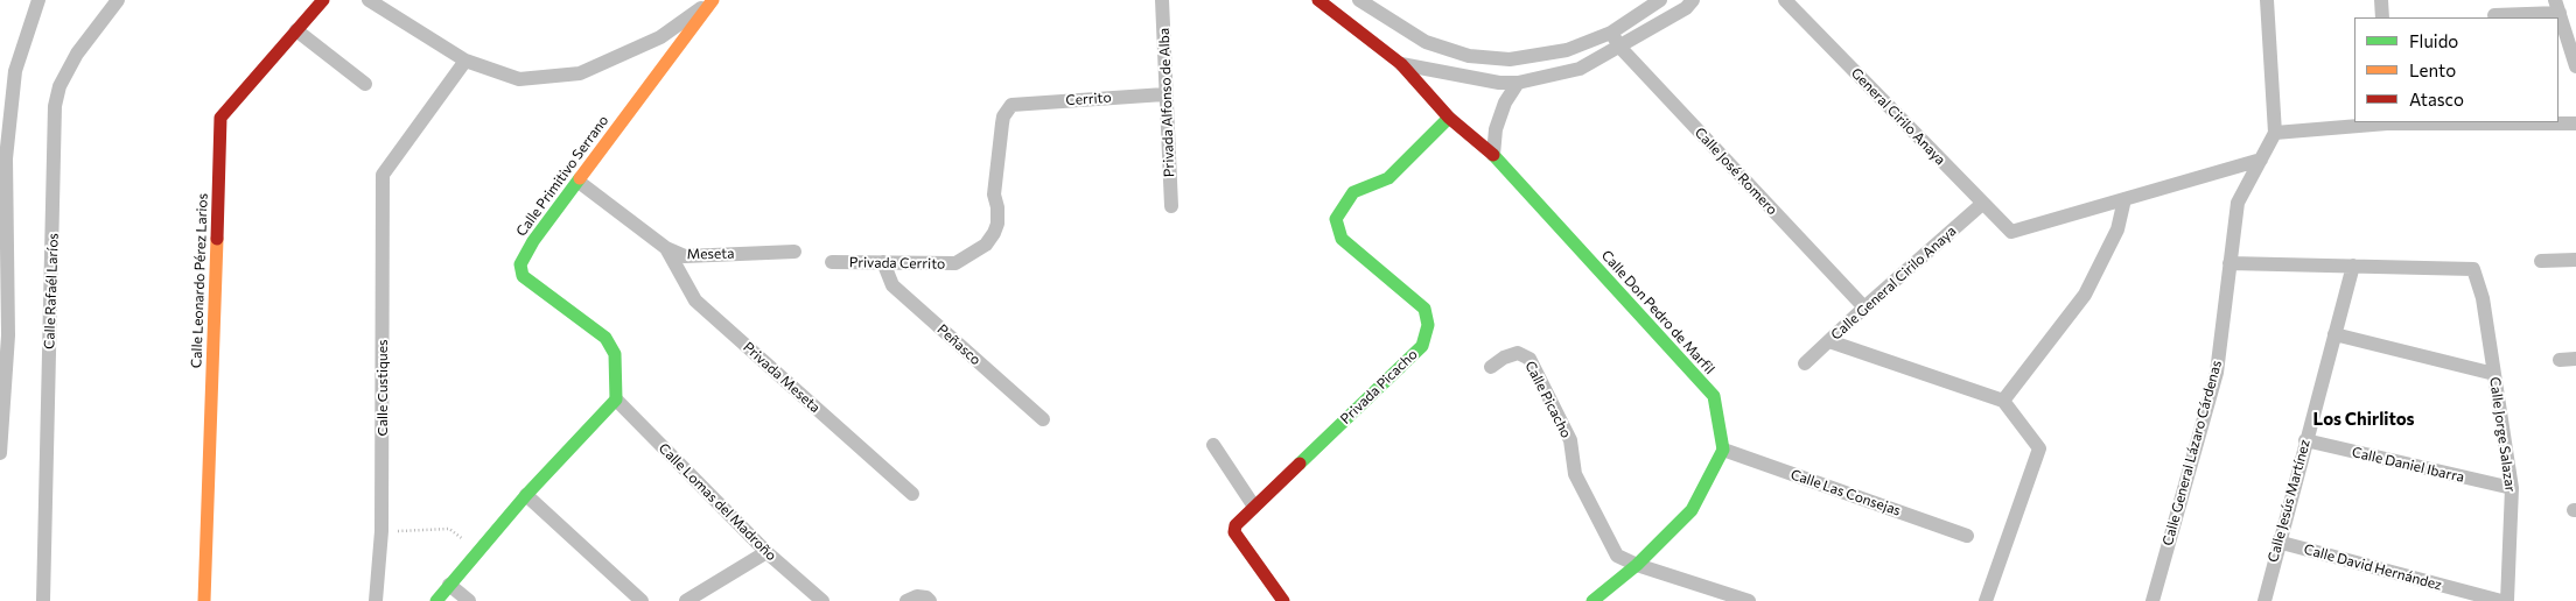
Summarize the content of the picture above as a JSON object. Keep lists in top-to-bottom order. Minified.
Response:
{"streets":{"street":["Cerrito","Privada Alfonso de Alba","General Cirilo Anaya","Calle José Romero","Calle Primitivo Serrano","Meseta","Privada Cerrito","Calle Leonardo Pérez Larios","Calle General Cirilo Anaya","Calle Rafaél Laríos","Calle Don Pedro de Marfil","Peñasco","Privada Meseta","Privada Picacho","Calle Custiques","Calle Picacho","Calle Jorge Salazar","Calle General Lázaro Cárdenas","Calle Daniel Ibarra","Calle Las Consejas","Calle Jesús Martínez","Calle Lomas del Madroño","Calle David Hernández"]},"crossings":[["Cerrito","Privada Alfonso de Alba"],["Cerrito","Privada Cerrito"],["General Cirilo Anaya","Calle General Cirilo Anaya"],["Calle José Romero","Calle General Cirilo Anaya"],["Calle Primitivo Serrano","Meseta"],["Calle Primitivo Serrano","Calle Lomas del Madroño"],["Meseta","Privada Meseta"],["Privada Cerrito","Peñasco"],["Calle Don Pedro de Marfil","Privada Picacho"],["Calle Don Pedro de Marfil","Calle Las Consejas"],["Calle Jorge Salazar","Calle Daniel Ibarra"],["Calle Jorge Salazar","Calle Jesús Martínez"],["Calle Daniel Ibarra","Calle Jesús Martínez"],["Calle Jesús Martínez","Calle David Hernández"]],"districts":["Los Chirlitos"],"legend":["Fluido","Lento","Atasco"]}
